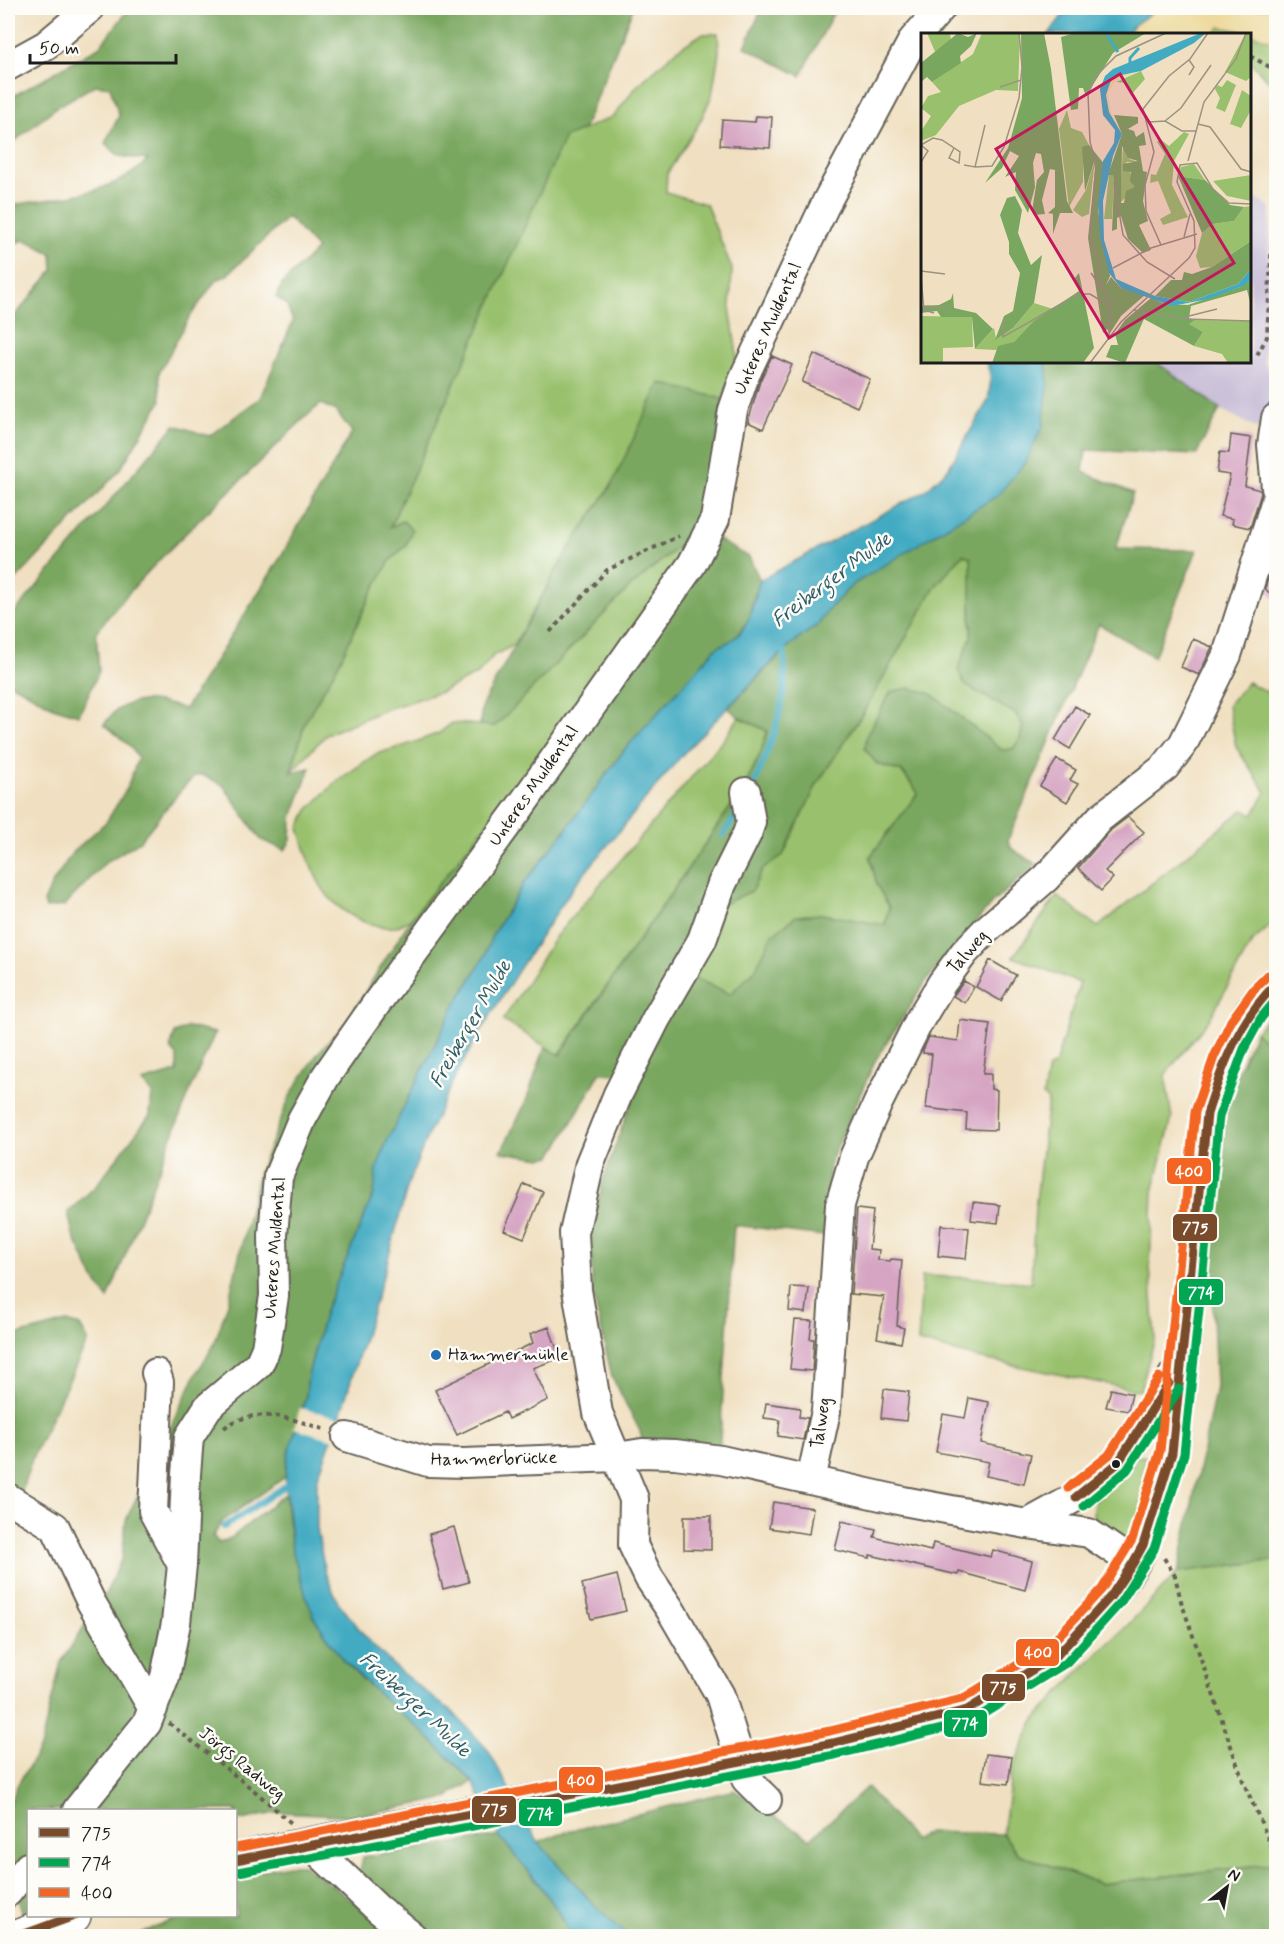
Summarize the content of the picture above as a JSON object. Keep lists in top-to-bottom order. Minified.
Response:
{"streets":{"street":["Unteres Muldental","Talweg","Hammerbrücke"],"path":["Jörgs Radweg"]},"crossings":[["Unteres Muldental","Jörgs Radweg"]],"water":["Freiberger Mulde"],"places":["Hammermühle"],"lines":["transit line 400","transit line 775","transit line 774"],"legend":["775","774","400"],"scale_bar":"50 m","north":"top right"}
